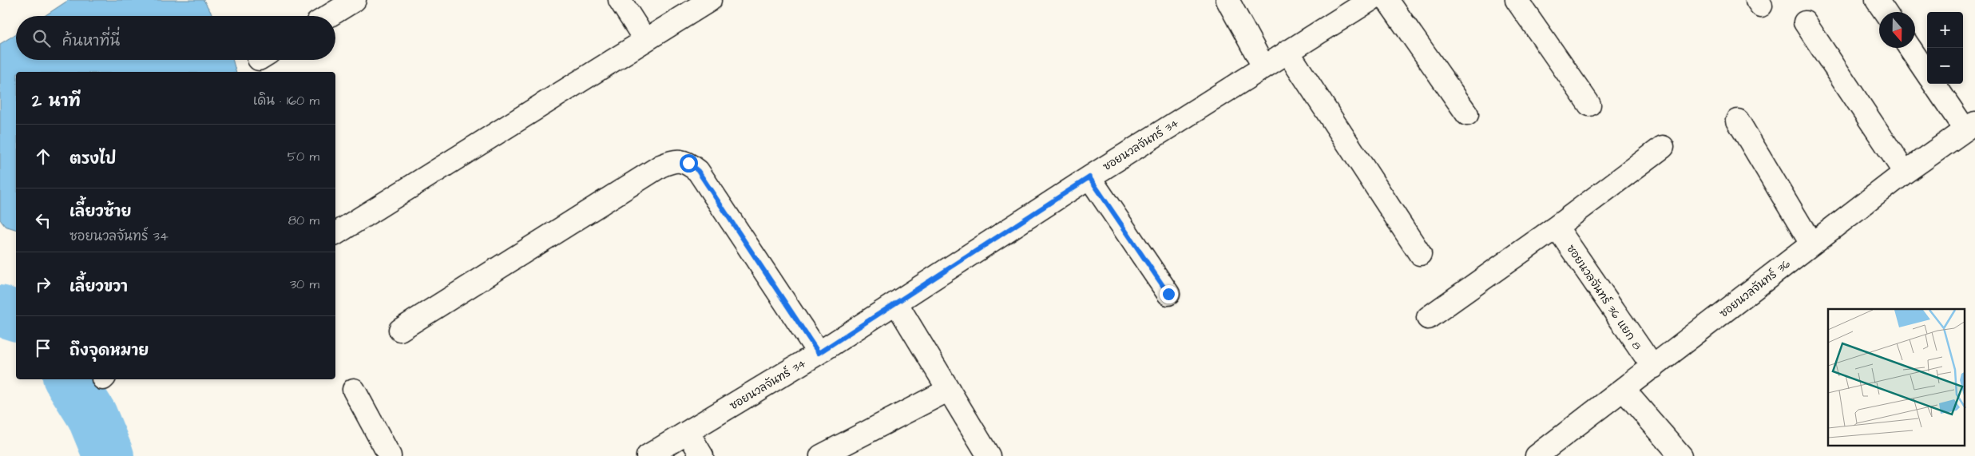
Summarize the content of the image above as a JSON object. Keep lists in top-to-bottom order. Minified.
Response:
{"streets":{"street":["ซอยนวลจันทร์ 34","ซอยนวลจันทร์ 36","ซอยนวลจันทร์ 36 แยก 8"]},"crossings":[["ซอยนวลจันทร์ 36","ซอยนวลจันทร์ 36 แยก 8"]],"north":"bottom","page":{"map_buttons":["+","−"],"search":"ค้นหาที่นี่","heading":["2 นาที","เดิน · 160 m"],"list":[["ตรงไป","50 m"],["เลี้ยวซ้าย","ซอยนวลจันทร์ 34","80 m"],["เลี้ยวขวา","30 m"],"ถึงจุดหมาย"]}}
